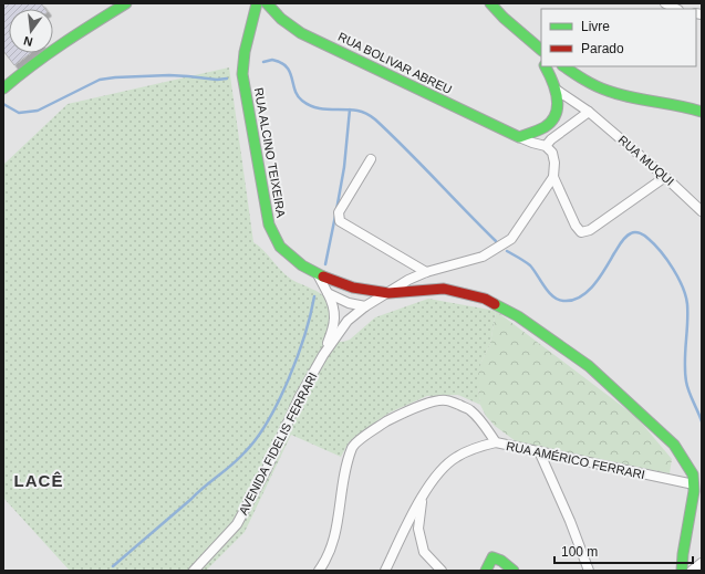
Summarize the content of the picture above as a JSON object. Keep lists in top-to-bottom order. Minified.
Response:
{"streets":{"main road":["RUA BOLIVAR ABREU","RUA ALCINO TEIXEIRA"],"street":["RUA MUQUI","AVENIDA FIDELIS FERRARI","RUA AMÉRICO FERRARI"]},"crossings":[["RUA ALCINO TEIXEIRA","AVENIDA FIDELIS FERRARI"],["RUA ALCINO TEIXEIRA","RUA AMÉRICO FERRARI"]],"districts":["LACÊ"],"legend":["Livre","Parado"],"scale_bar":"100 m","north":"bottom"}
